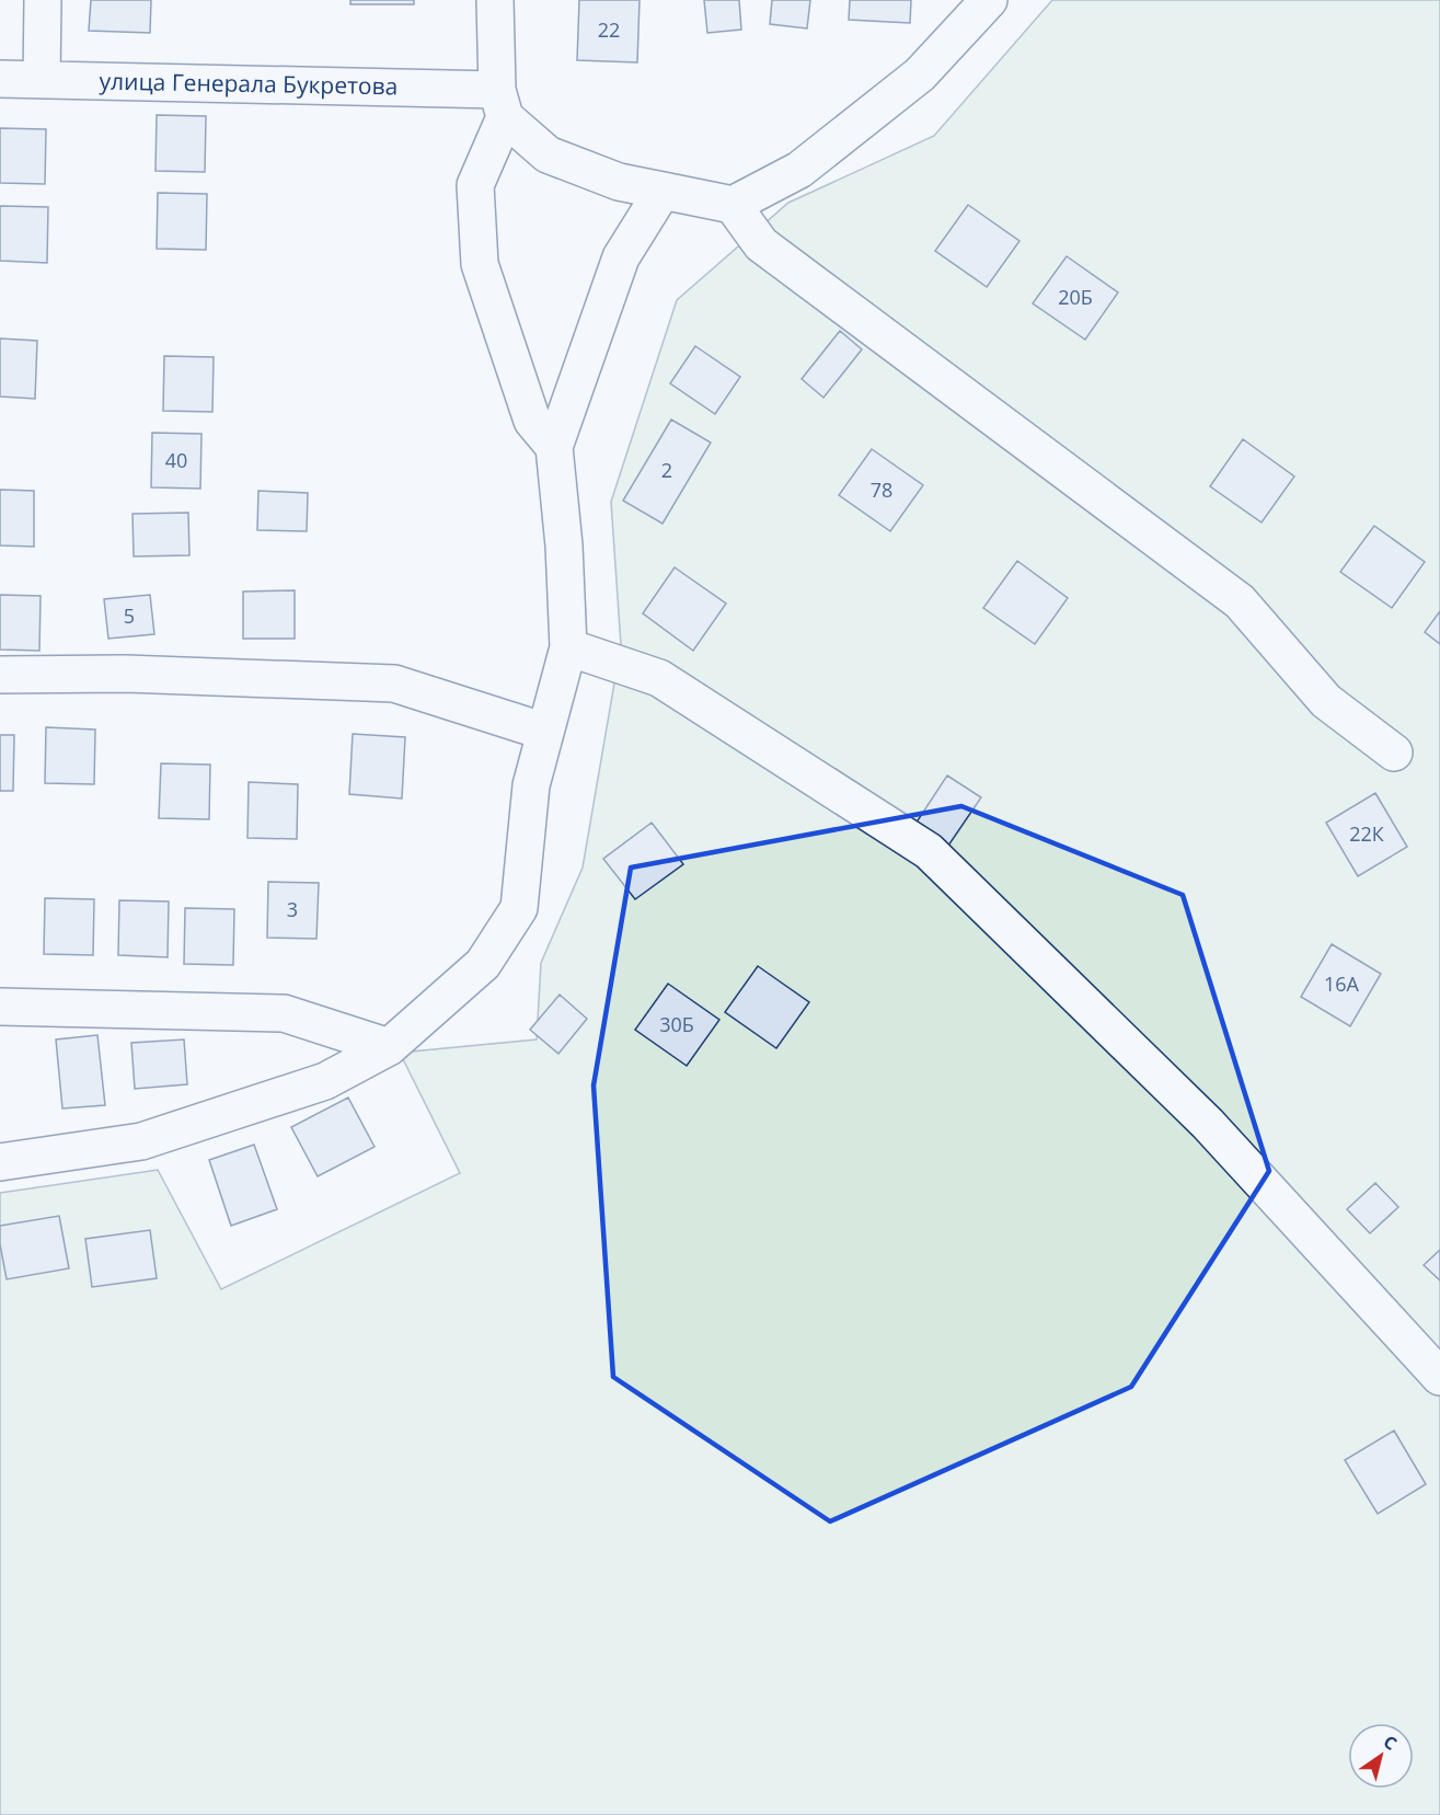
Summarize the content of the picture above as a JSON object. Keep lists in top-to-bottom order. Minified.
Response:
{"streets":{"street":["улица Генерала Букретова"]},"house_numbers":["22","20Б","40","2","78","5","22К","3","16А","30Б"],"north":"top right"}
